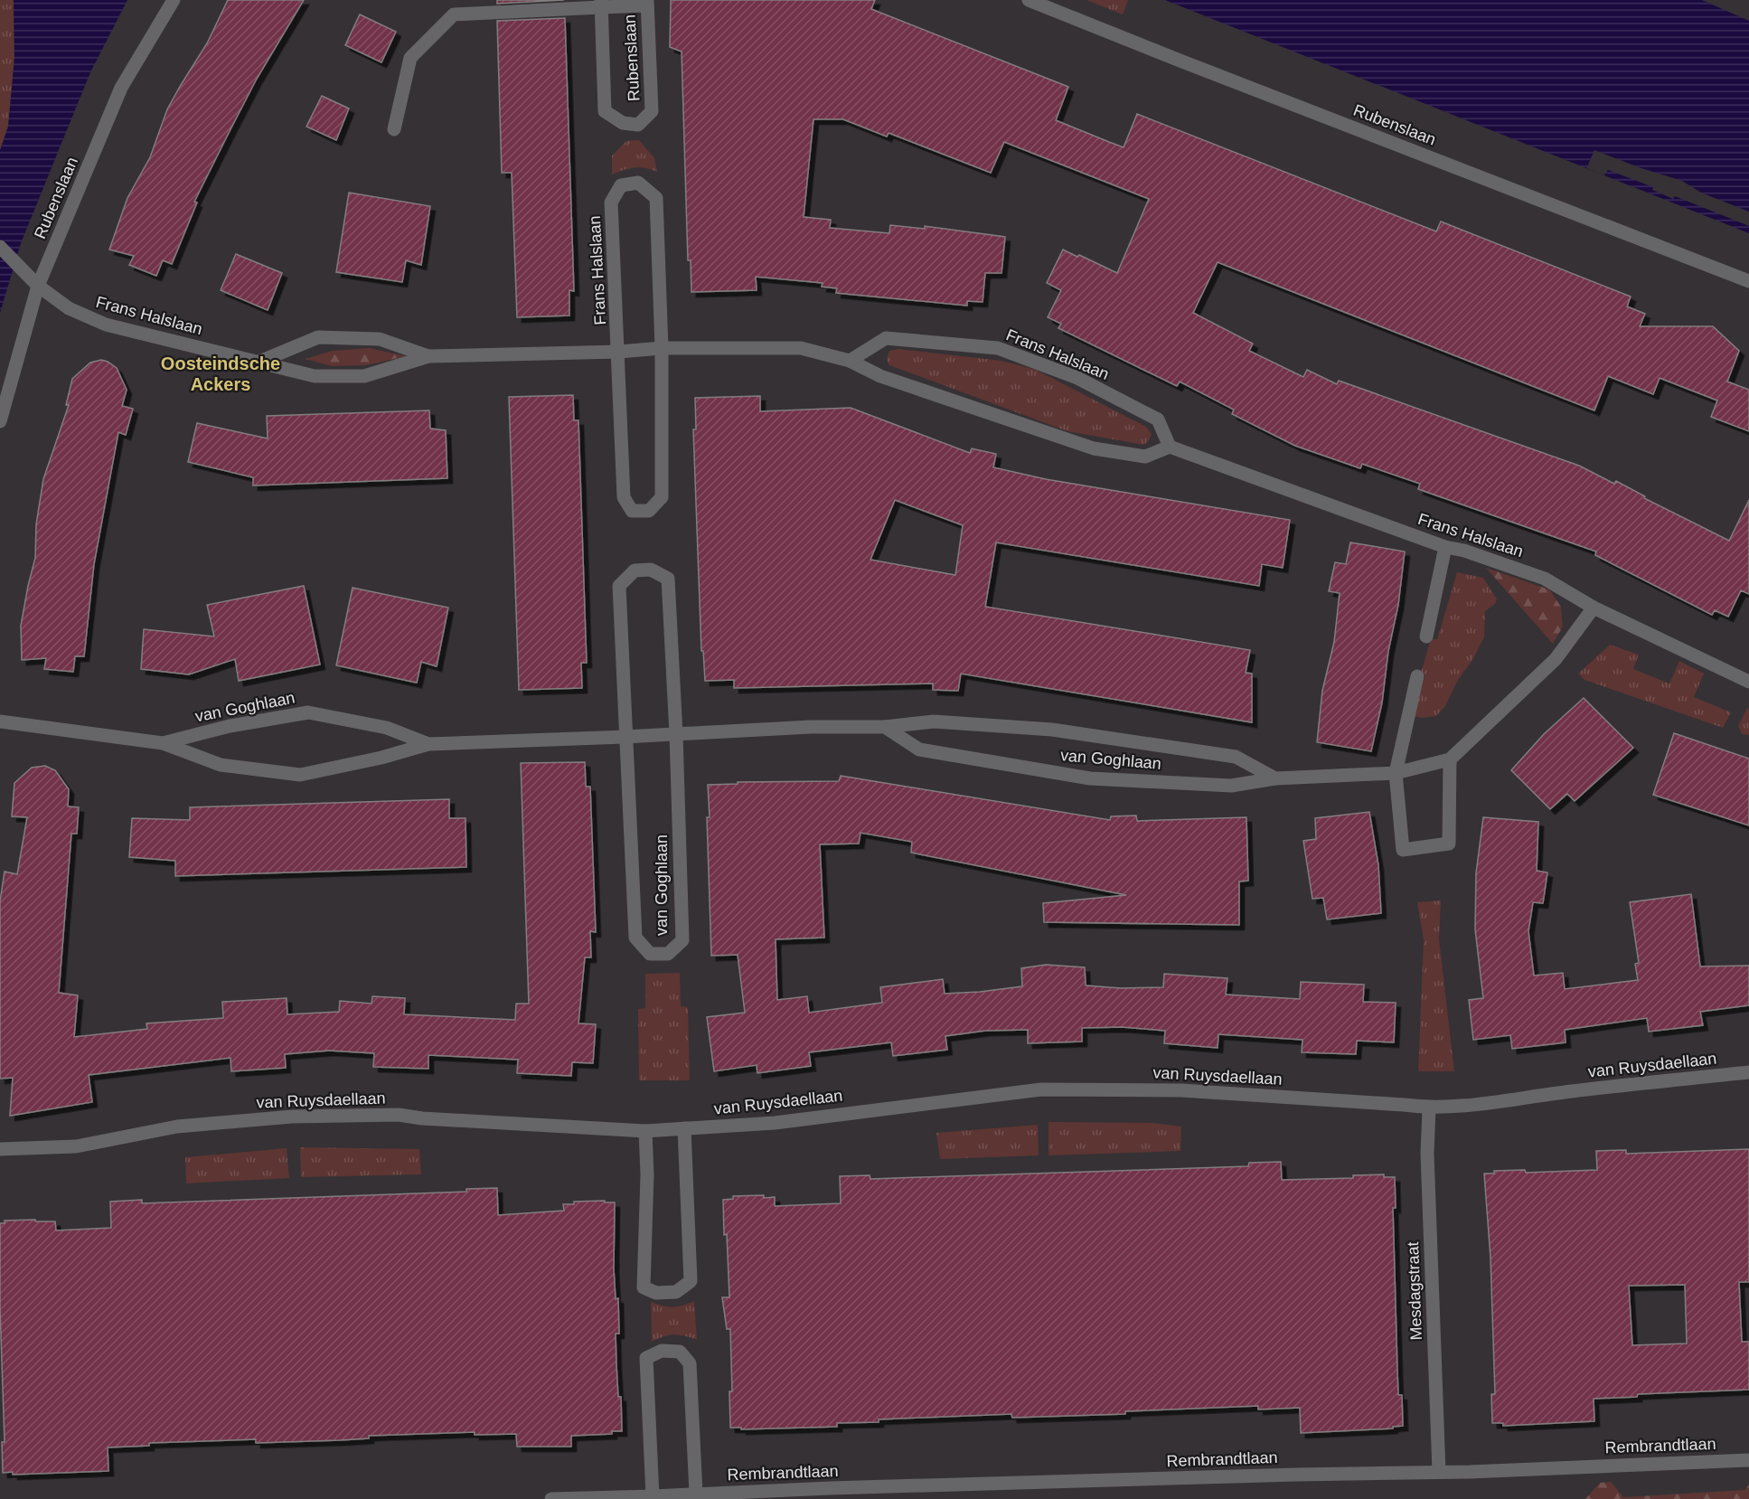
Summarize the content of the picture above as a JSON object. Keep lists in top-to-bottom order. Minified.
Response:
{"streets":{"street":["Rubenslaan","Frans Halslaan","van Goghlaan","van Ruysdaellaan","Mesdagstraat","Rembrandtlaan"]},"crossings":[["Rubenslaan","Frans Halslaan"],["Frans Halslaan","van Goghlaan"],["van Ruysdaellaan","Mesdagstraat"],["Mesdagstraat","Rembrandtlaan"]],"districts":["Oosteindsche Ackers"]}
